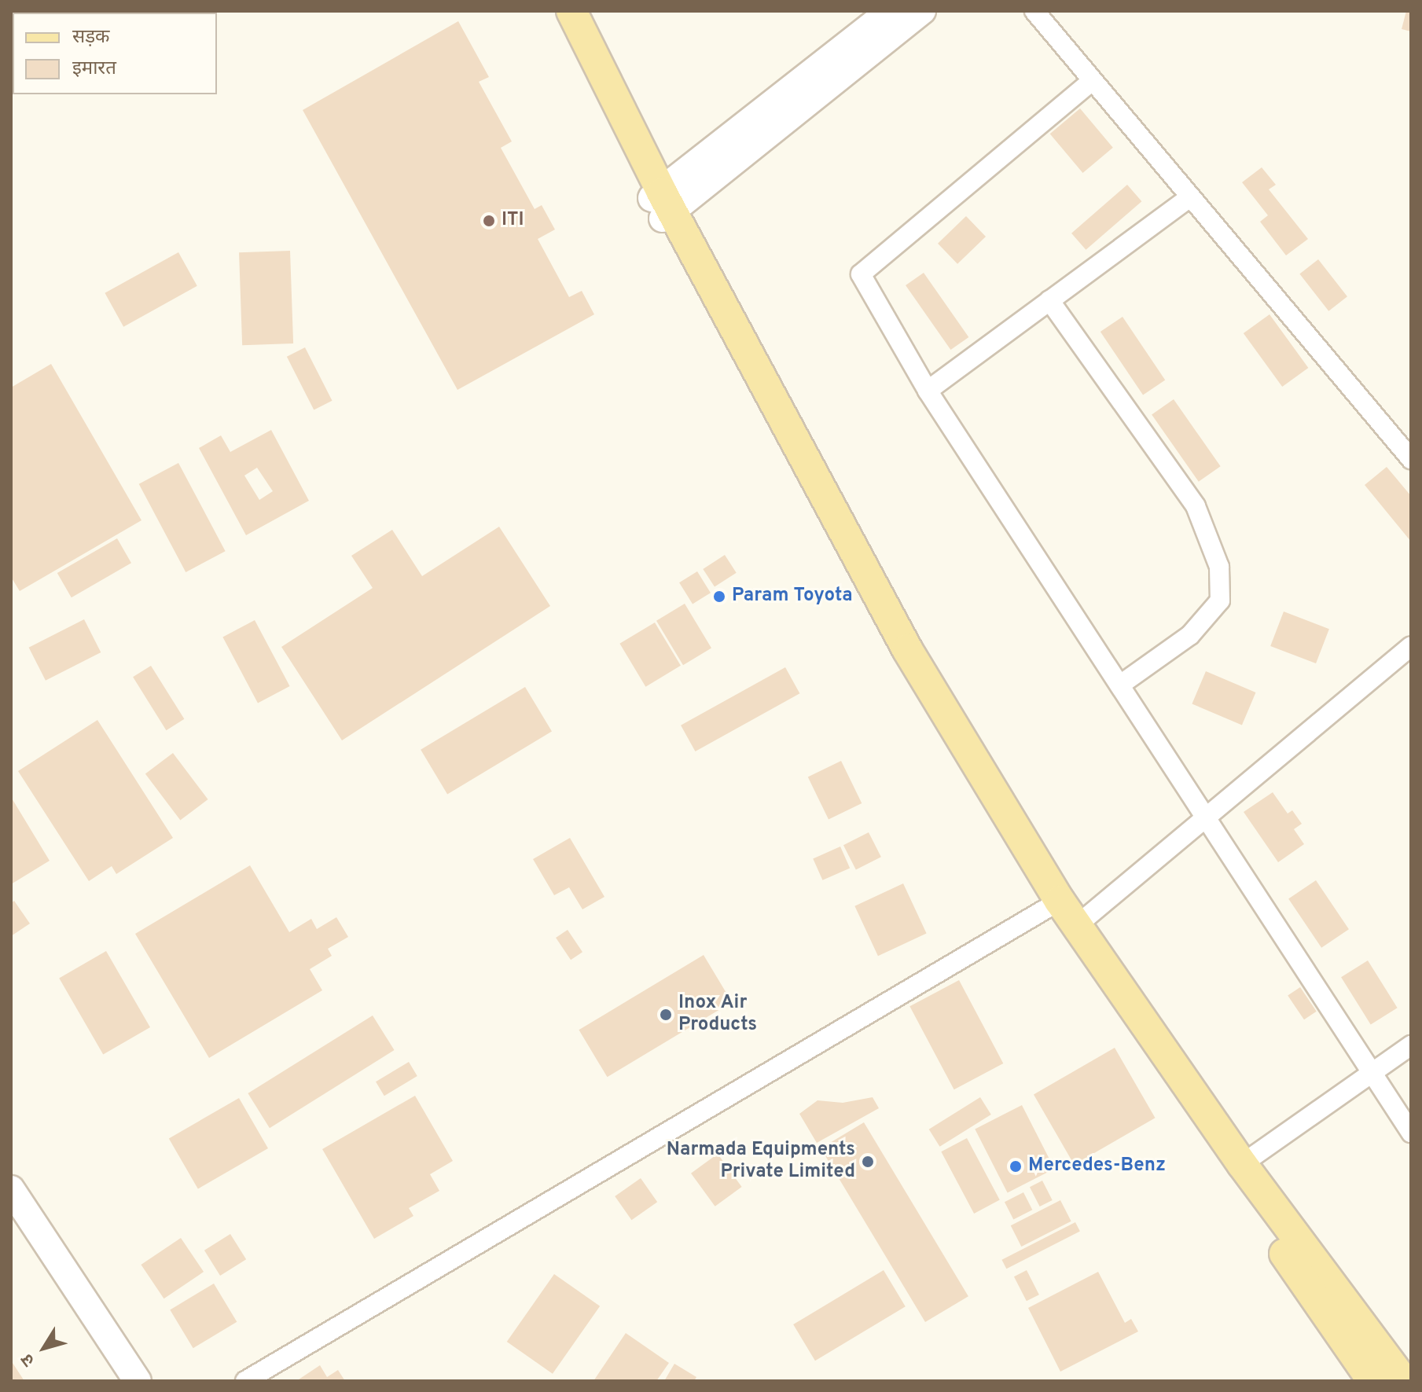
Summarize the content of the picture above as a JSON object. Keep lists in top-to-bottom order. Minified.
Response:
{"places":["ITI","Param Toyota","Inox Air Products","Narmada Equipments Private Limited","Mercedes-Benz"],"legend":["सड़क","इमारत"],"north":"bottom left"}
